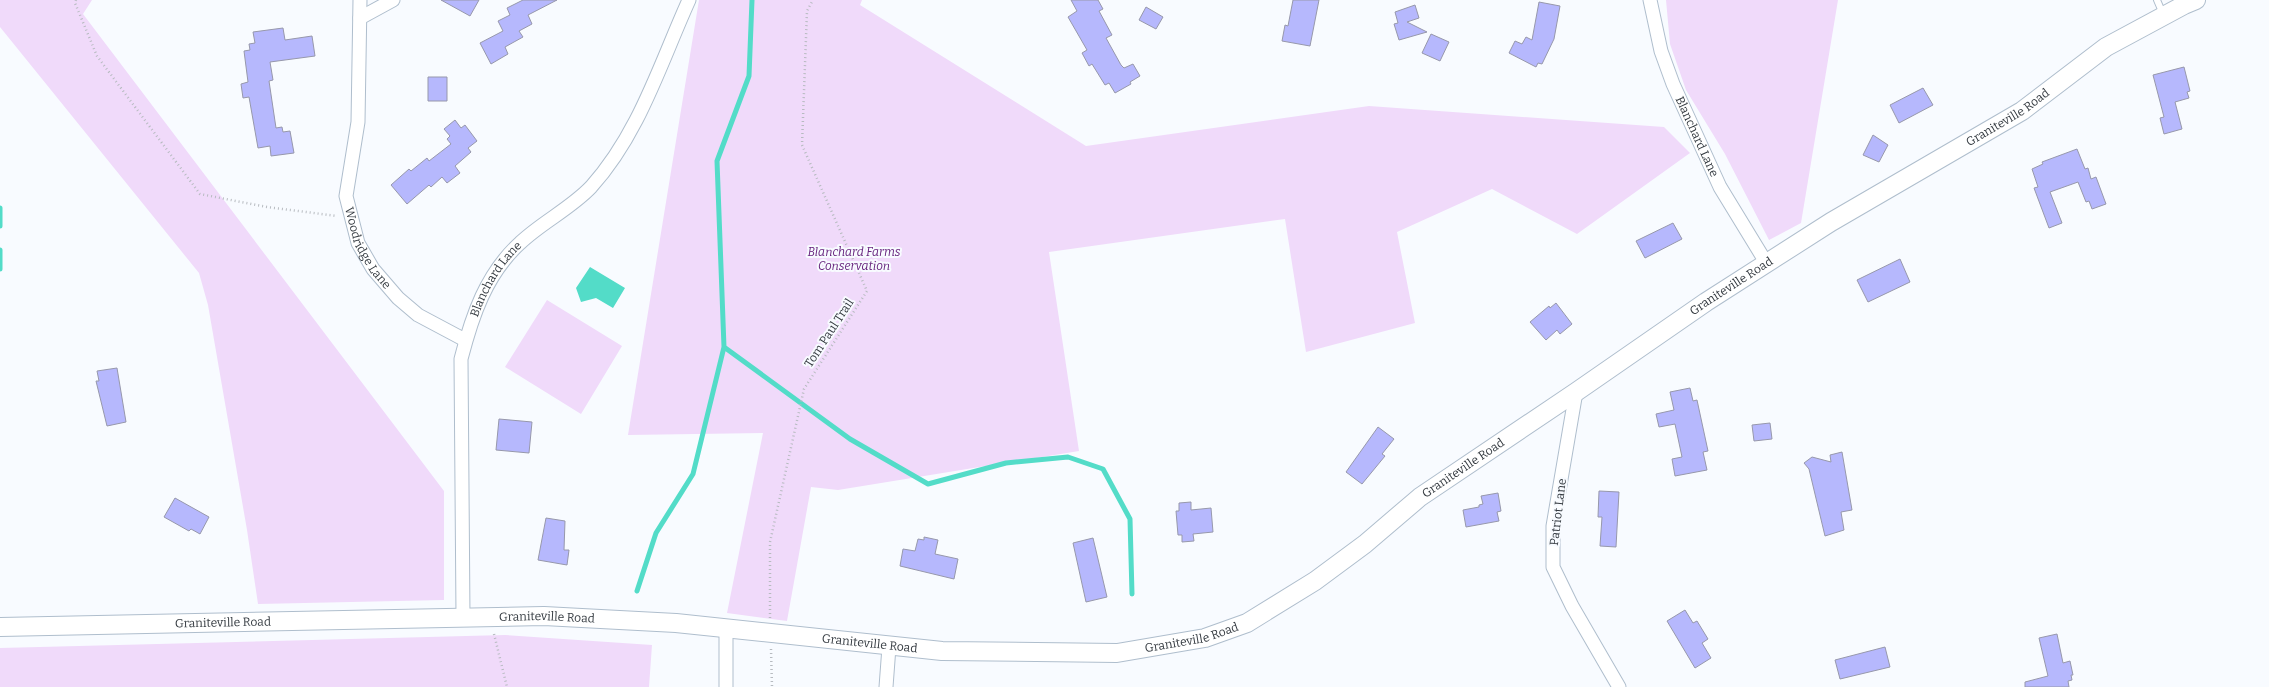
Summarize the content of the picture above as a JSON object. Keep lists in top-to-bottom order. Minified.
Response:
{"streets":{"main road":["Graniteville Road"],"street":["Blanchard Lane","Woodridge Lane","Patriot Lane"],"path":["Tom Paul Trail"]},"crossings":[["Graniteville Road","Blanchard Lane"],["Graniteville Road","Tom Paul Trail"],["Graniteville Road","Patriot Lane"],["Blanchard Lane","Woodridge Lane"]],"parks":["Blanchard Farms Conservation"]}
